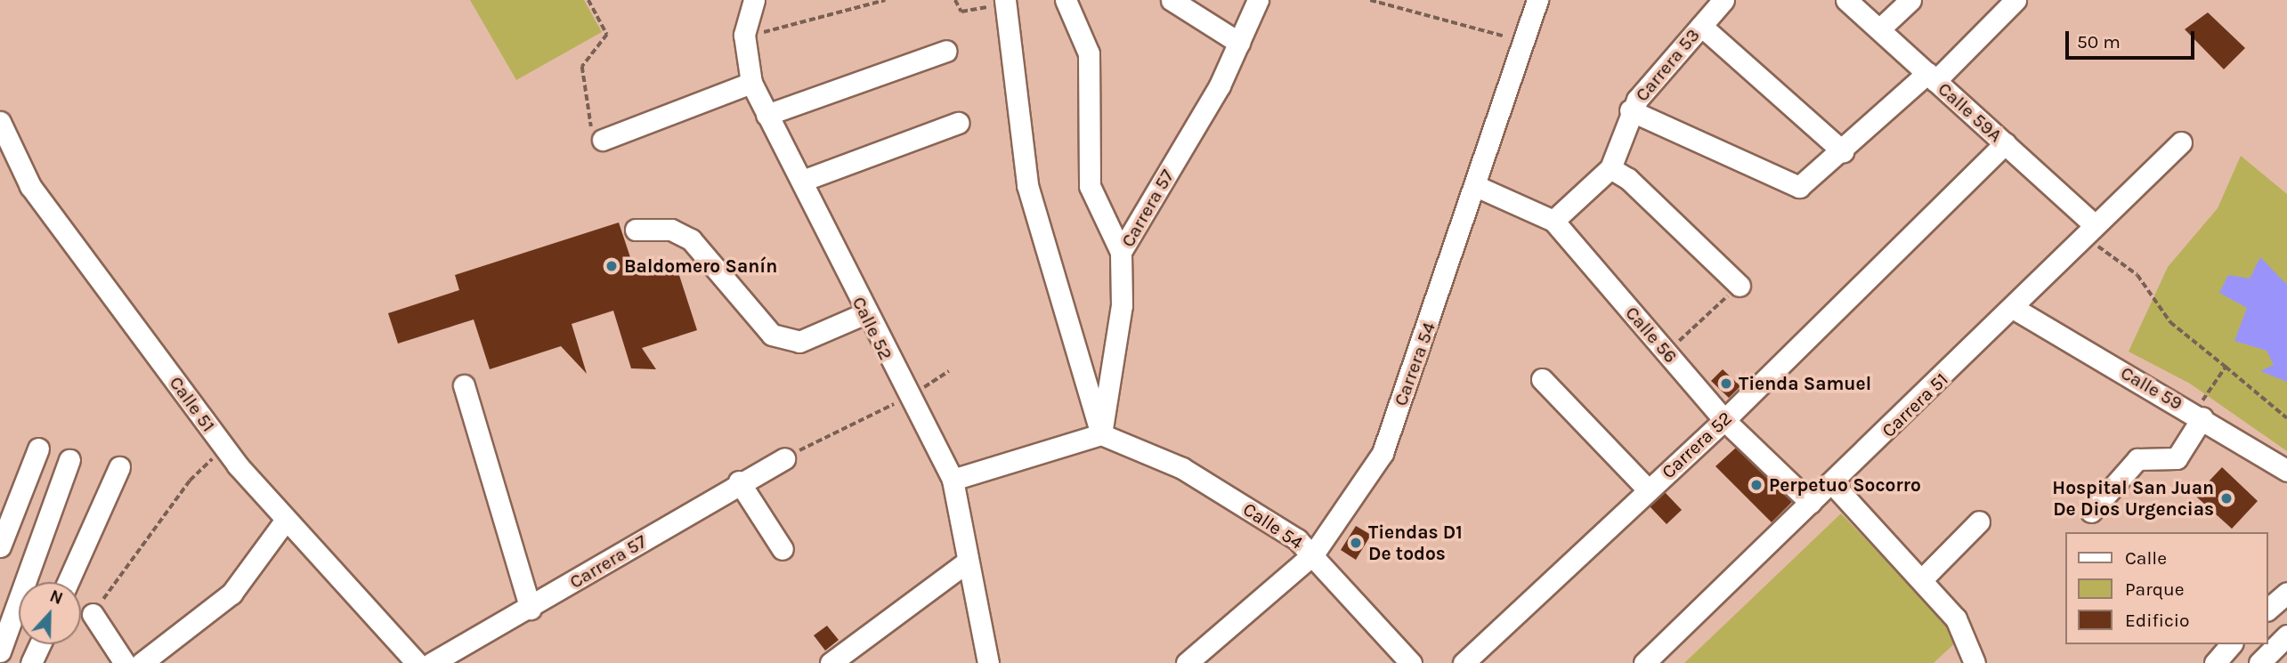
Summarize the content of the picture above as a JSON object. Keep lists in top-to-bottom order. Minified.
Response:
{"streets":{"street":["Carrera 53","Calle 59A","Carrera 57","Calle 52","Calle 56","Carrera 54","Calle 59","Calle 51","Carrera 51","Carrera 52","Calle 54"]},"crossings":[["Carrera 53","Calle 56"],["Calle 59A","Carrera 51"],["Calle 59A","Carrera 52"],["Carrera 57","Calle 54"],["Calle 56","Carrera 54"],["Calle 56","Carrera 51"],["Calle 56","Carrera 52"],["Carrera 54","Calle 54"],["Calle 59","Carrera 51"]],"places":["Baldomero Sanín","Tienda Samuel","Perpetuo Socorro","Hospital San Juan De Dios Urgencias","Tiendas D1 De todos"],"legend":["Calle","Parque","Edificio"],"scale_bar":"50 m","north":"top"}
